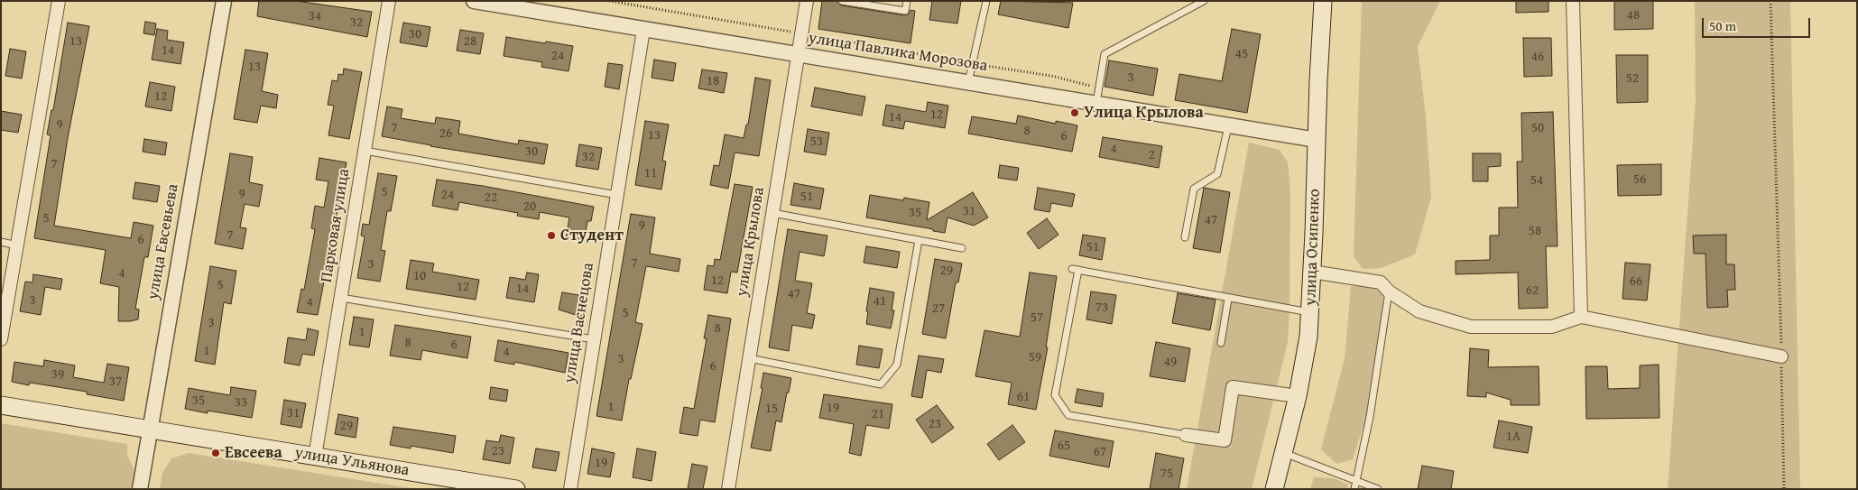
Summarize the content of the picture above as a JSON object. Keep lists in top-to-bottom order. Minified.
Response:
{"streets":{"main road":["улица Осипенко","улица Ульянова"],"street":["улица Павлика Морозова","Парковая улица","улица Евсевьева","улица Крылова","улица Васнецова"]},"crossings":[["улица Павлика Морозова","улица Крылова"],["улица Павлика Морозова","улица Осипенко"],["улица Павлика Морозова","улица Васнецова"],["Парковая улица","улица Ульянова"],["улица Евсевьева","улица Ульянова"]],"places":["Улица Крылова","Студент","Евсеева"],"house_numbers":["48","34","32","30","13","28","14","45","24","46","13","3","52","18","12","12","14","9","7","50","8","26","13","6","53","4","30","2","32","7","11","56","54","5","9","24","51","22","20","31","35","5","47","9","58","7","6","51","7","3","29","4","10","12","66","5","12","14","62","47","3","41","4","73","27","5","57","3","8","1","8","6","1","4","59","3","49","6","39","37","61","35","33","1","19","15","31","21","23","29","1А","65","23","67","19","75"],"scale_bar":"50 m"}
